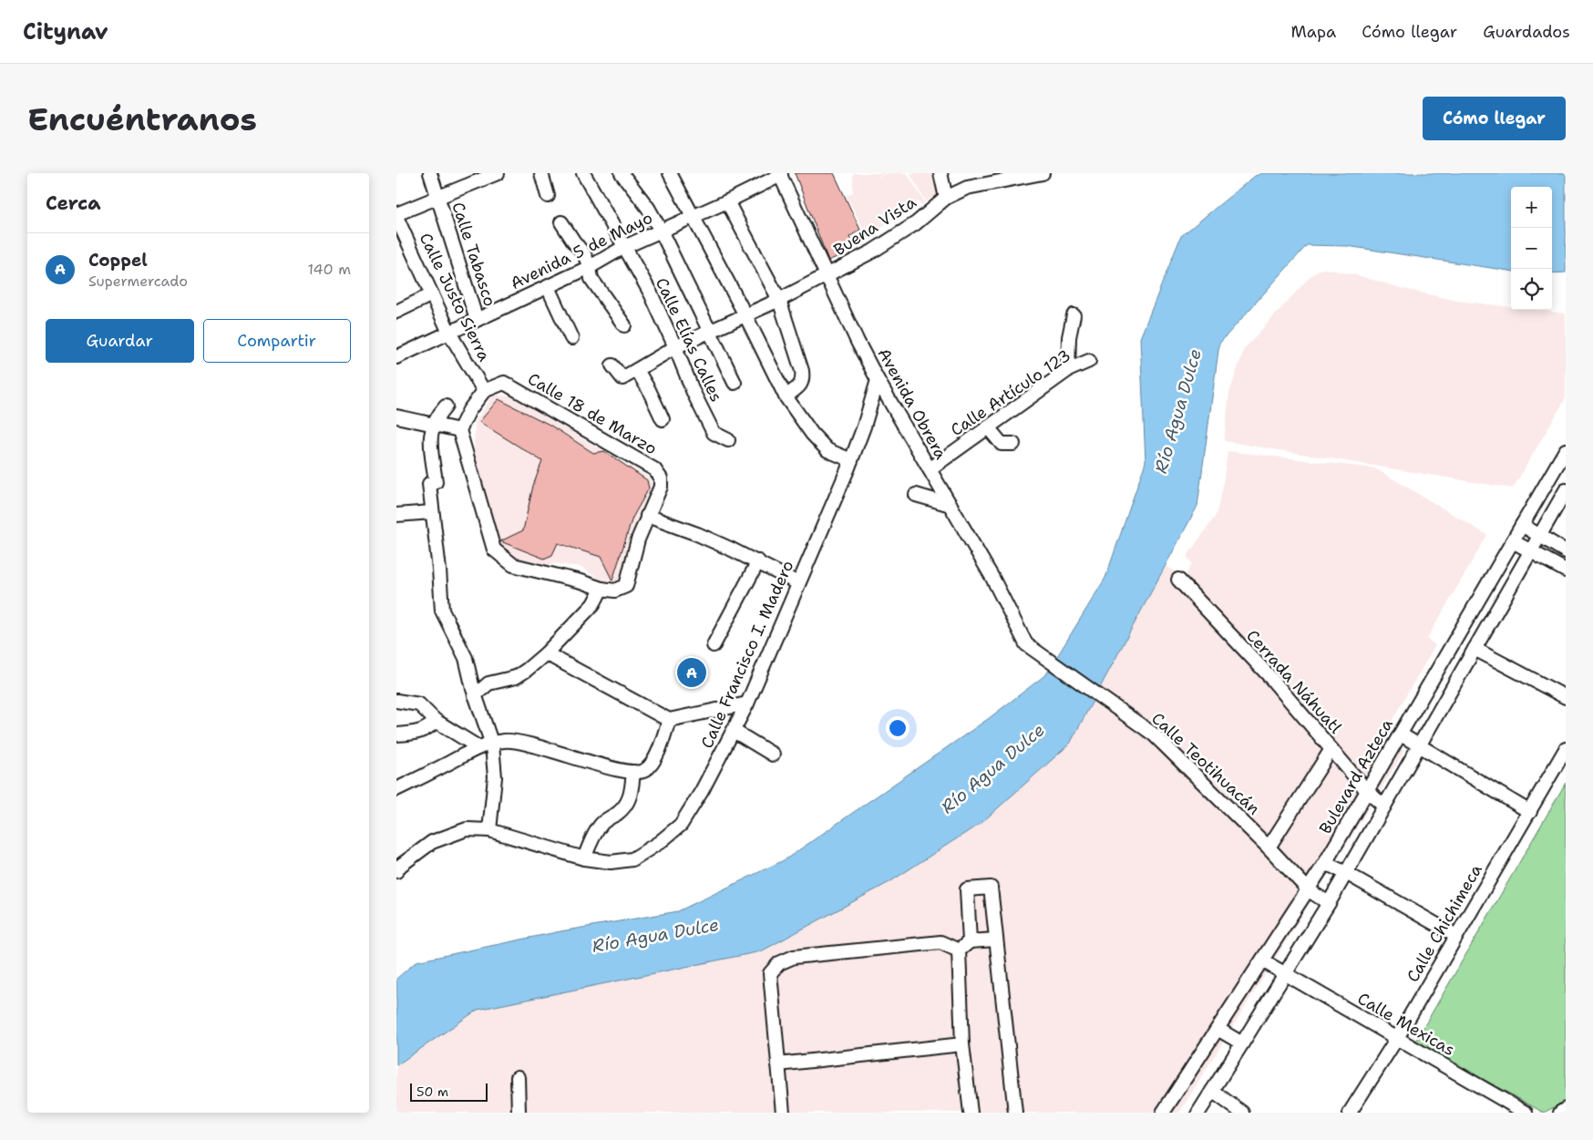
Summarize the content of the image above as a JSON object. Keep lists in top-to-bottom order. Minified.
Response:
{"streets":{"street":["Buena Vista","Avenida 5 de Mayo","Calle Tabasco","Calle Justo Sierra","Calle Elías Calles","Calle Artículo 123","Avenida Obrera","Calle 18 de Marzo","Calle Francisco I. Madero","Cerrada Náhuatl","Calle Teotihuacán","Bulevard Azteca","Calle Chichimeca","Calle Mexicas"]},"crossings":[["Buena Vista","Calle Elías Calles"],["Buena Vista","Avenida Obrera"],["Avenida 5 de Mayo","Calle Tabasco"],["Avenida 5 de Mayo","Calle Justo Sierra"],["Avenida 5 de Mayo","Calle Elías Calles"],["Avenida 5 de Mayo","Avenida Obrera"],["Calle Justo Sierra","Calle 18 de Marzo"],["Calle Artículo 123","Avenida Obrera"],["Avenida Obrera","Calle Francisco I. Madero"],["Avenida Obrera","Calle Teotihuacán"],["Cerrada Náhuatl","Bulevard Azteca"],["Calle Teotihuacán","Bulevard Azteca"],["Bulevard Azteca","Calle Mexicas"],["Calle Chichimeca","Calle Mexicas"]],"water":["Río Agua Dulce"],"scale_bar":"50 m","page":{"header":"Citynav","nav":["Mapa","Cómo llegar","Guardados"],"buttons":["Cómo llegar",["Guardar","Compartir"]],"title":"Encuéntranos","heading":"Cerca","map_buttons":["+","−"],"list":[{"mark":"A","name":"Coppel","note":"Supermercado","value":"140 m"}],"pins":"A","scale":"50 m"}}
